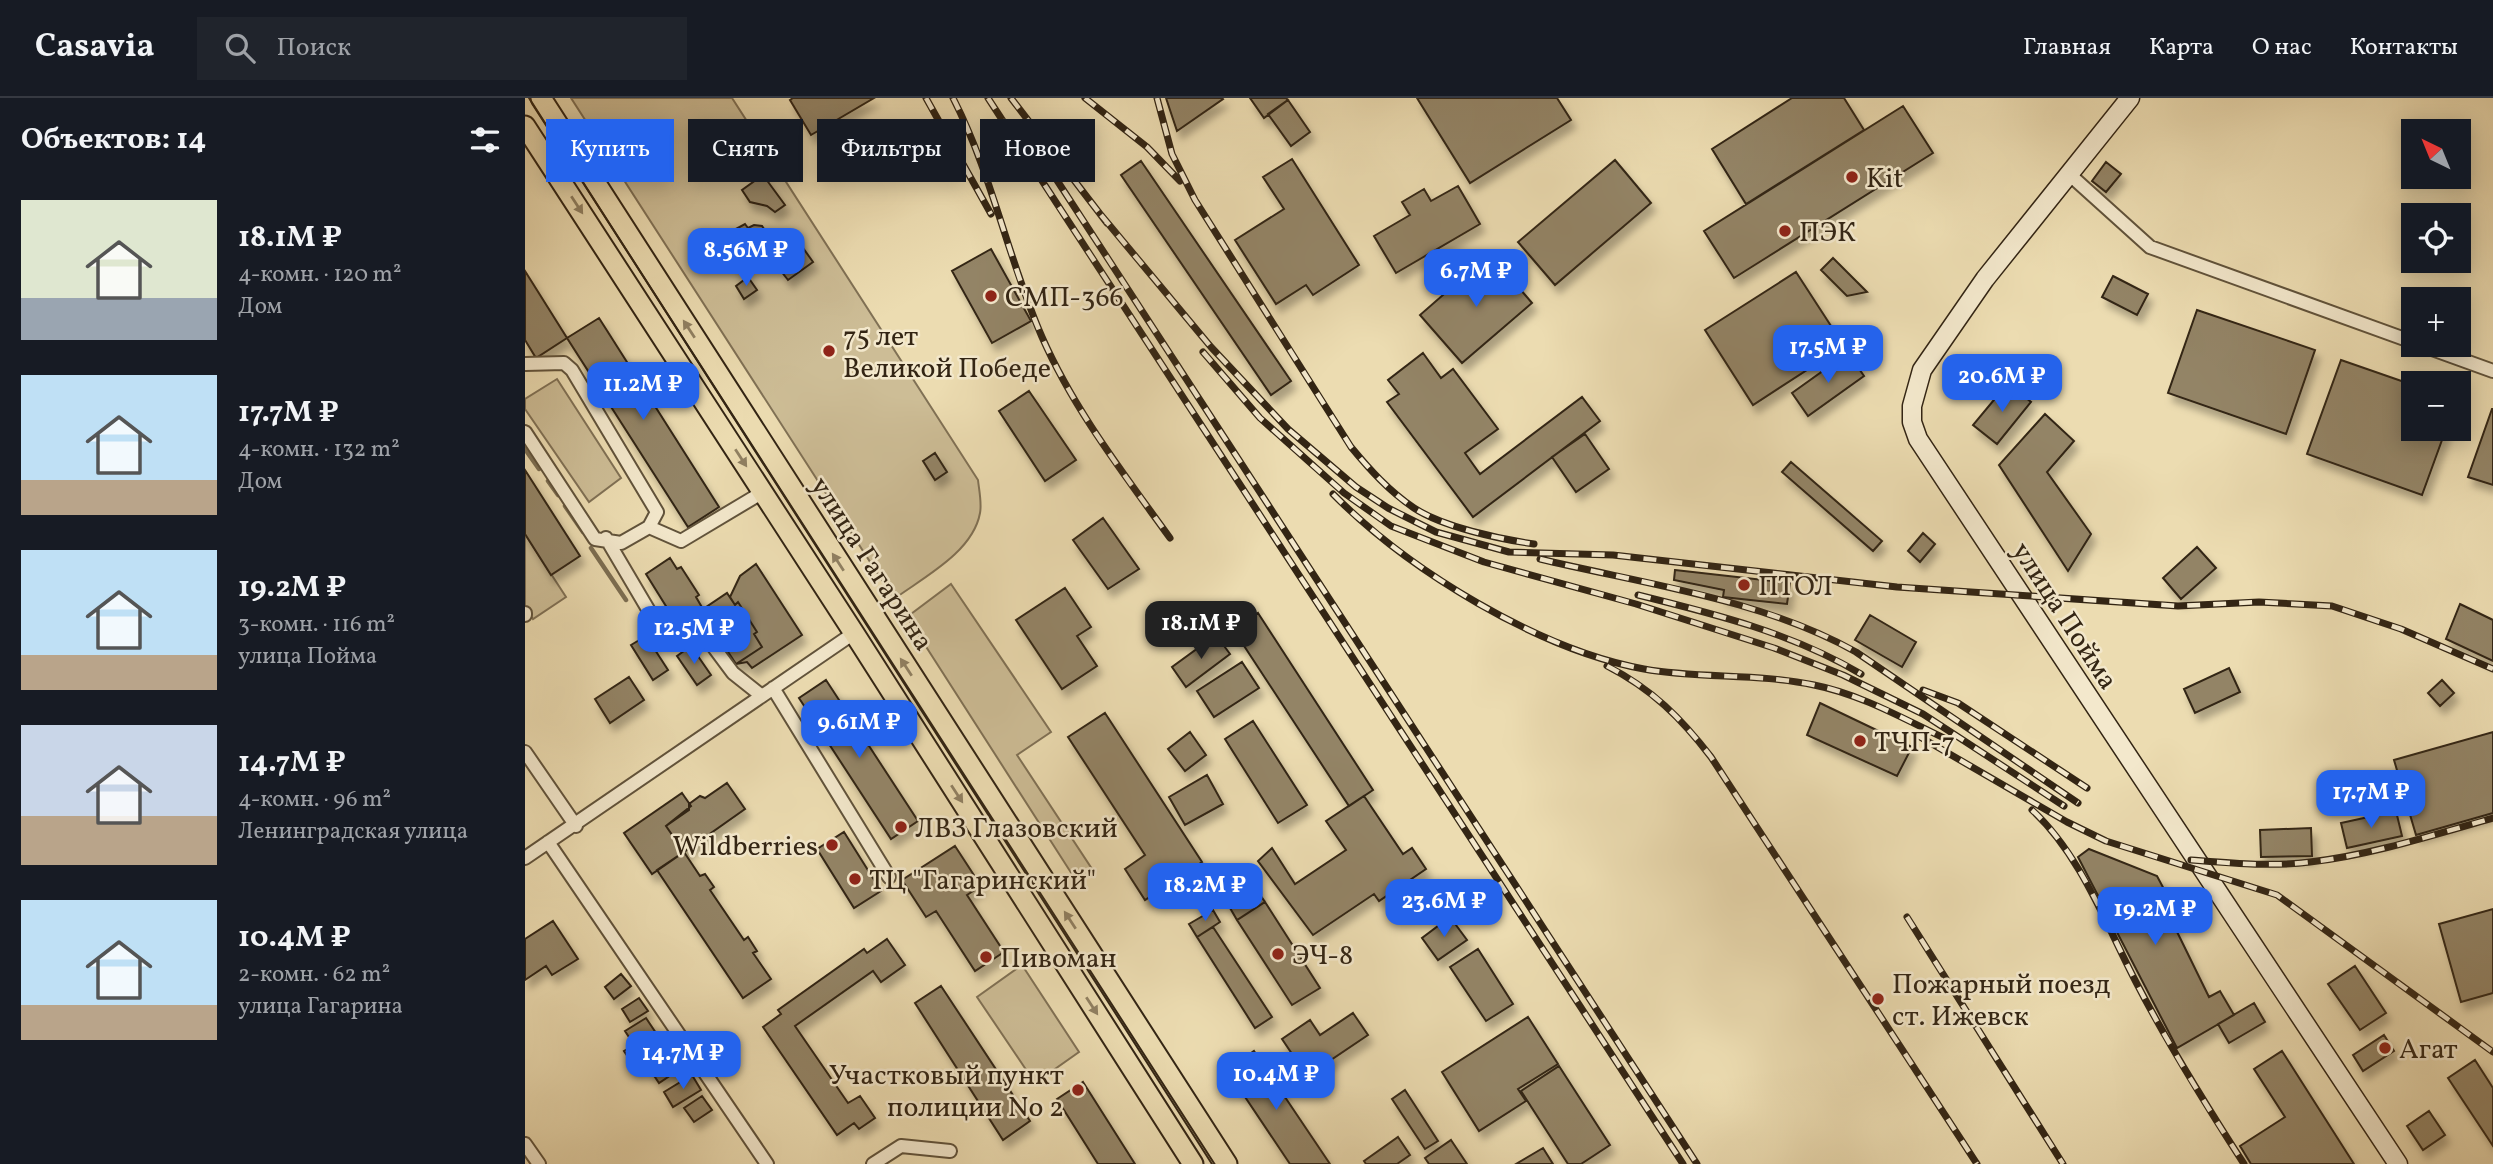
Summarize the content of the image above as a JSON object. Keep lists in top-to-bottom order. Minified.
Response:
{"streets":{"main road":["улица Гагарина","улица Пойма"]},"places":["Kit","ПЭК","СМП-366","75 лет Великой Победе","ПТОЛ","ТЧП-7","ЛВЗ Глазовский","Wildberries","ТЦ \"Гагаринский\"","ЭЧ-8","Пивоман","Пожарный поезд ст. Ижевск","Агат","Участковый пункт полиции No 2"],"north":"top left","page":{"header":"Casavia","search":"Поиск","nav":["Главная","Карта","О нас","Контакты"],"heading":"Объектов: 14","map_buttons":["+","−"],"chip":["Купить","Снять","Фильтры","Новое"],"list":[{"name":"18.1M ₽","note":"4-комн. · 120 m² · Дом"},{"name":"17.7M ₽","note":"4-комн. · 132 m² · Дом"},{"name":"19.2M ₽","note":"3-комн. · 116 m² · улица Пойма"},{"name":"14.7M ₽","note":"4-комн. · 96 m² · Ленинградская улица"},{"name":"10.4M ₽","note":"2-комн. · 62 m² · улица Гагарина"}],"price":["8.56M ₽","6.7M ₽","17.5M ₽","20.6M ₽","11.2M ₽","18.1M ₽","12.5M ₽","9.61M ₽","17.7M ₽","18.2M ₽","23.6M ₽","19.2M ₽","14.7M ₽","10.4M ₽"]}}
